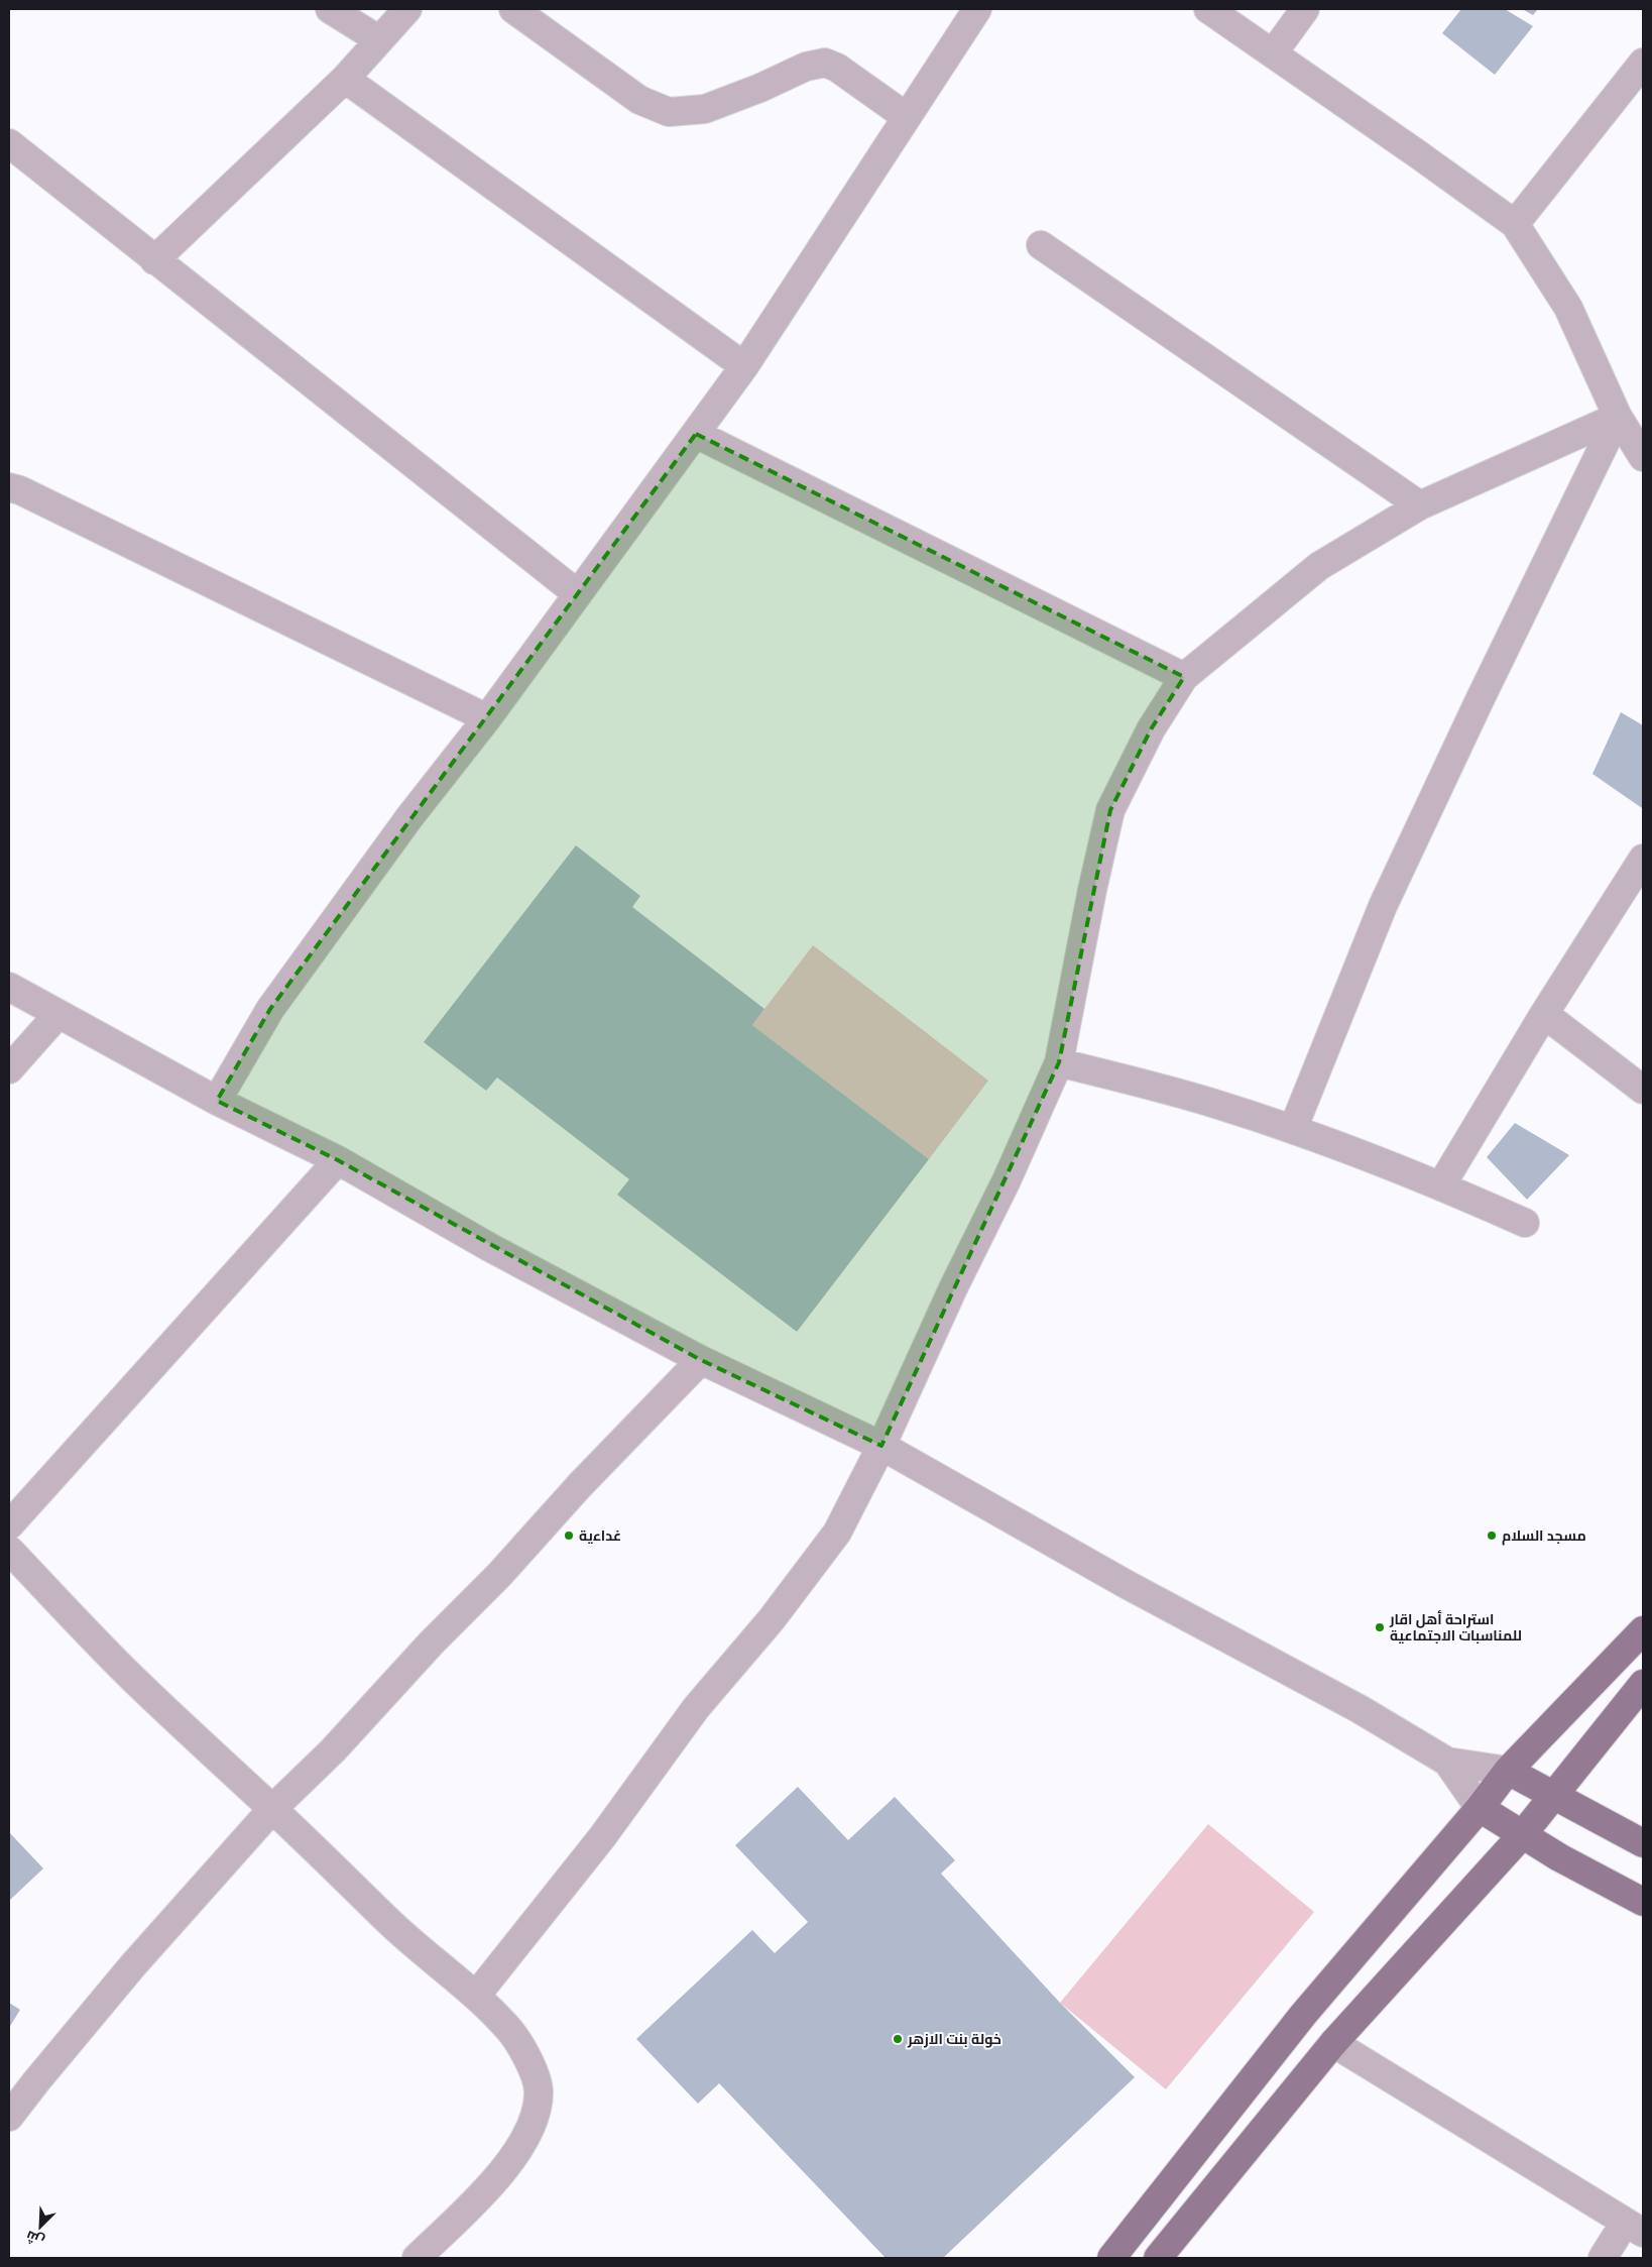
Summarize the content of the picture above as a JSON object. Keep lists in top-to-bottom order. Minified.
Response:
{"places":["غداءية","مسجد السلام","استراحة أهل اقار للمناسبات الاجتماعية","خولة بنت الازهر"],"north":"bottom left"}
